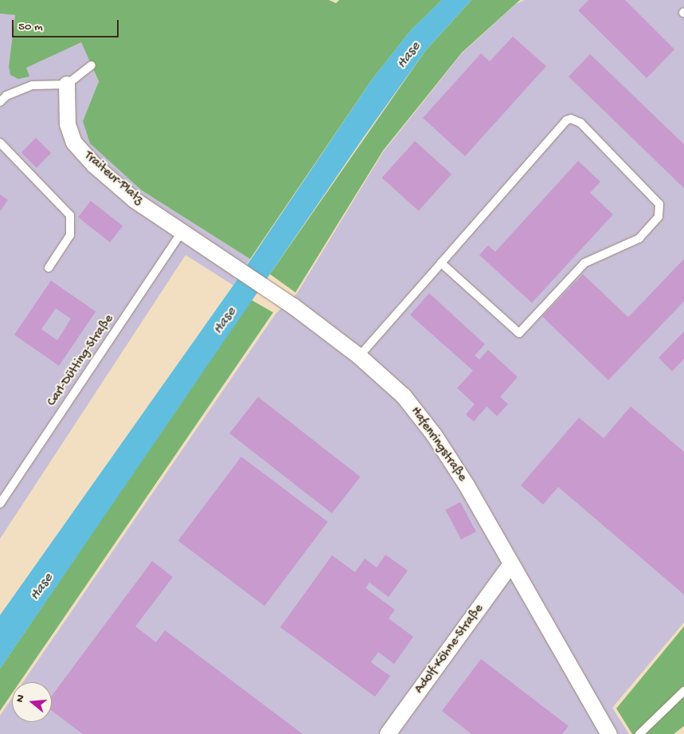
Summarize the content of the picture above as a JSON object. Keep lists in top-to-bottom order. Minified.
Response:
{"streets":{"street":["Traiteur-Platz","Hafenringstraße","Adolf-Köhne-Straße"],"lane":["Carl-Dütting-Straße"]},"crossings":[["Traiteur-Platz","Carl-Dütting-Straße"],["Traiteur-Platz","Hafenringstraße"],["Carl-Dütting-Straße","Hafenringstraße"],["Hafenringstraße","Adolf-Köhne-Straße"]],"water":["Hase"],"scale_bar":"50 m","north":"left"}
